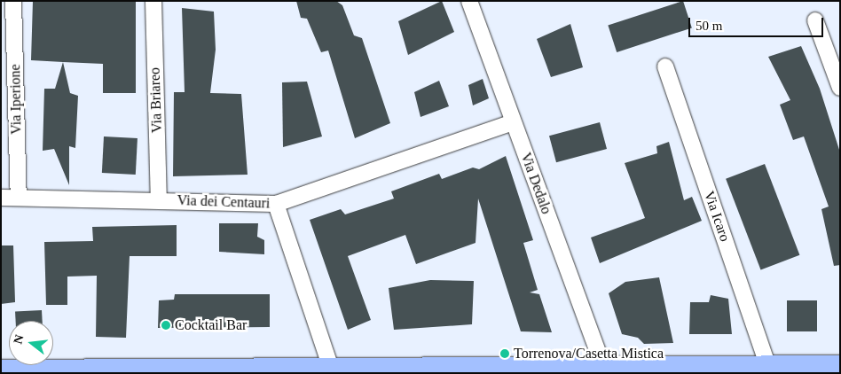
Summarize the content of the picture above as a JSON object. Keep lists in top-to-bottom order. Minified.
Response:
{"streets":{"street":["Via Iperione","Via Briareo","Via Dedalo","Via dei Centauri","Via Icaro"]},"crossings":[["Via Iperione","Via dei Centauri"],["Via Briareo","Via dei Centauri"],["Via Dedalo","Via dei Centauri"]],"places":["Cocktail Bar","Torrenova/Casetta Mistica"],"scale_bar":"50 m","north":"left"}
